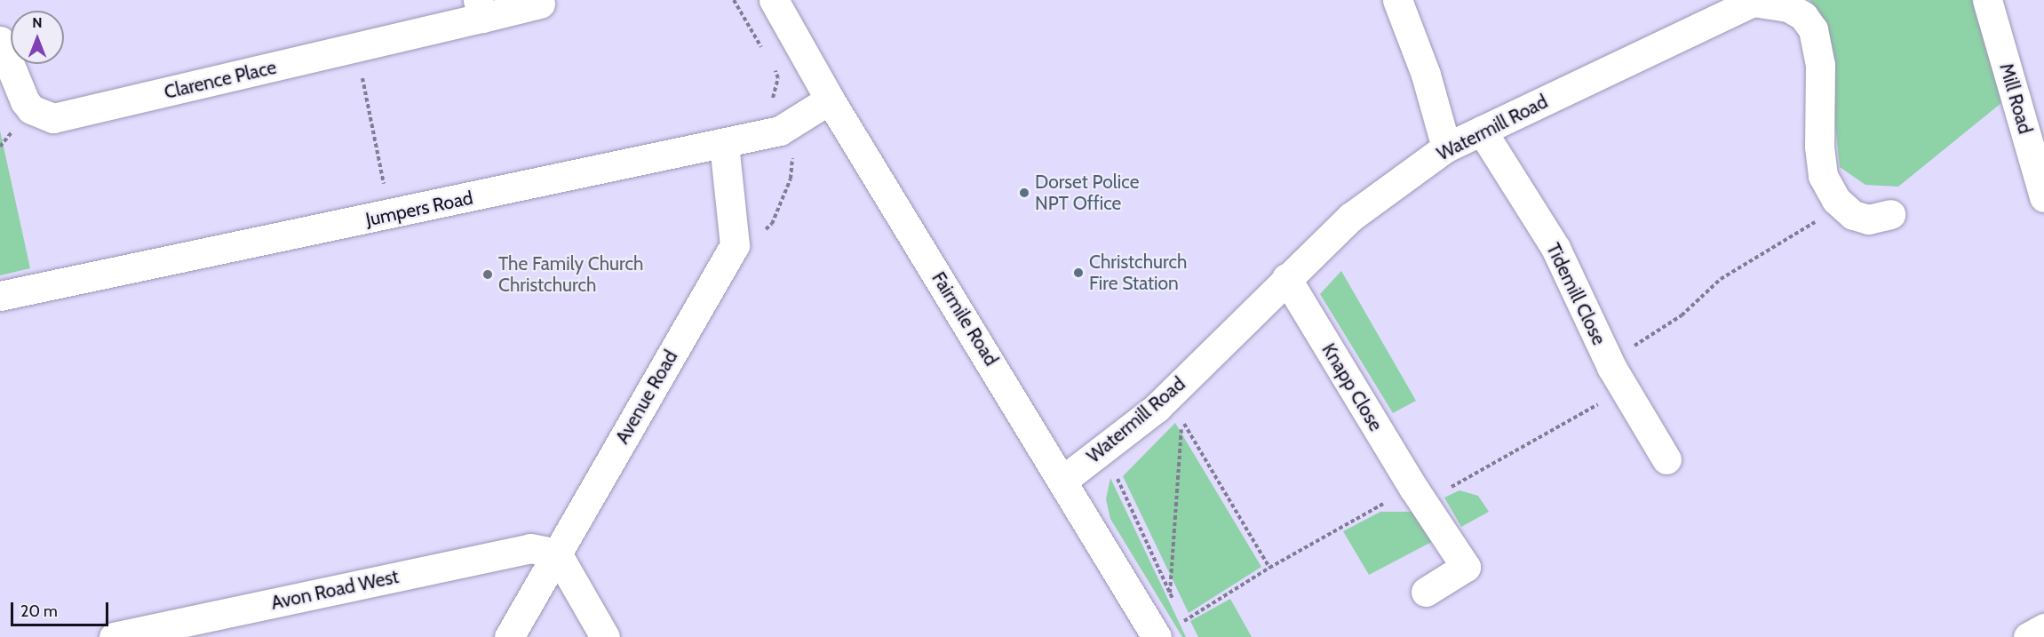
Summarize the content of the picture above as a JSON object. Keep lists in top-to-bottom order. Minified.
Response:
{"streets":{"street":["Clarence Place","Mill Road","Watermill Road","Jumpers Road","Tidemill Close","Fairmile Road","Knapp Close","Avenue Road","Avon Road West"]},"crossings":[["Watermill Road","Tidemill Close"],["Watermill Road","Fairmile Road"],["Watermill Road","Knapp Close"],["Jumpers Road","Fairmile Road"],["Avenue Road","Avon Road West"]],"places":["Dorset Police NPT Office","Christchurch Fire Station","The Family Church Christchurch"],"scale_bar":"20 m","north":"top"}
